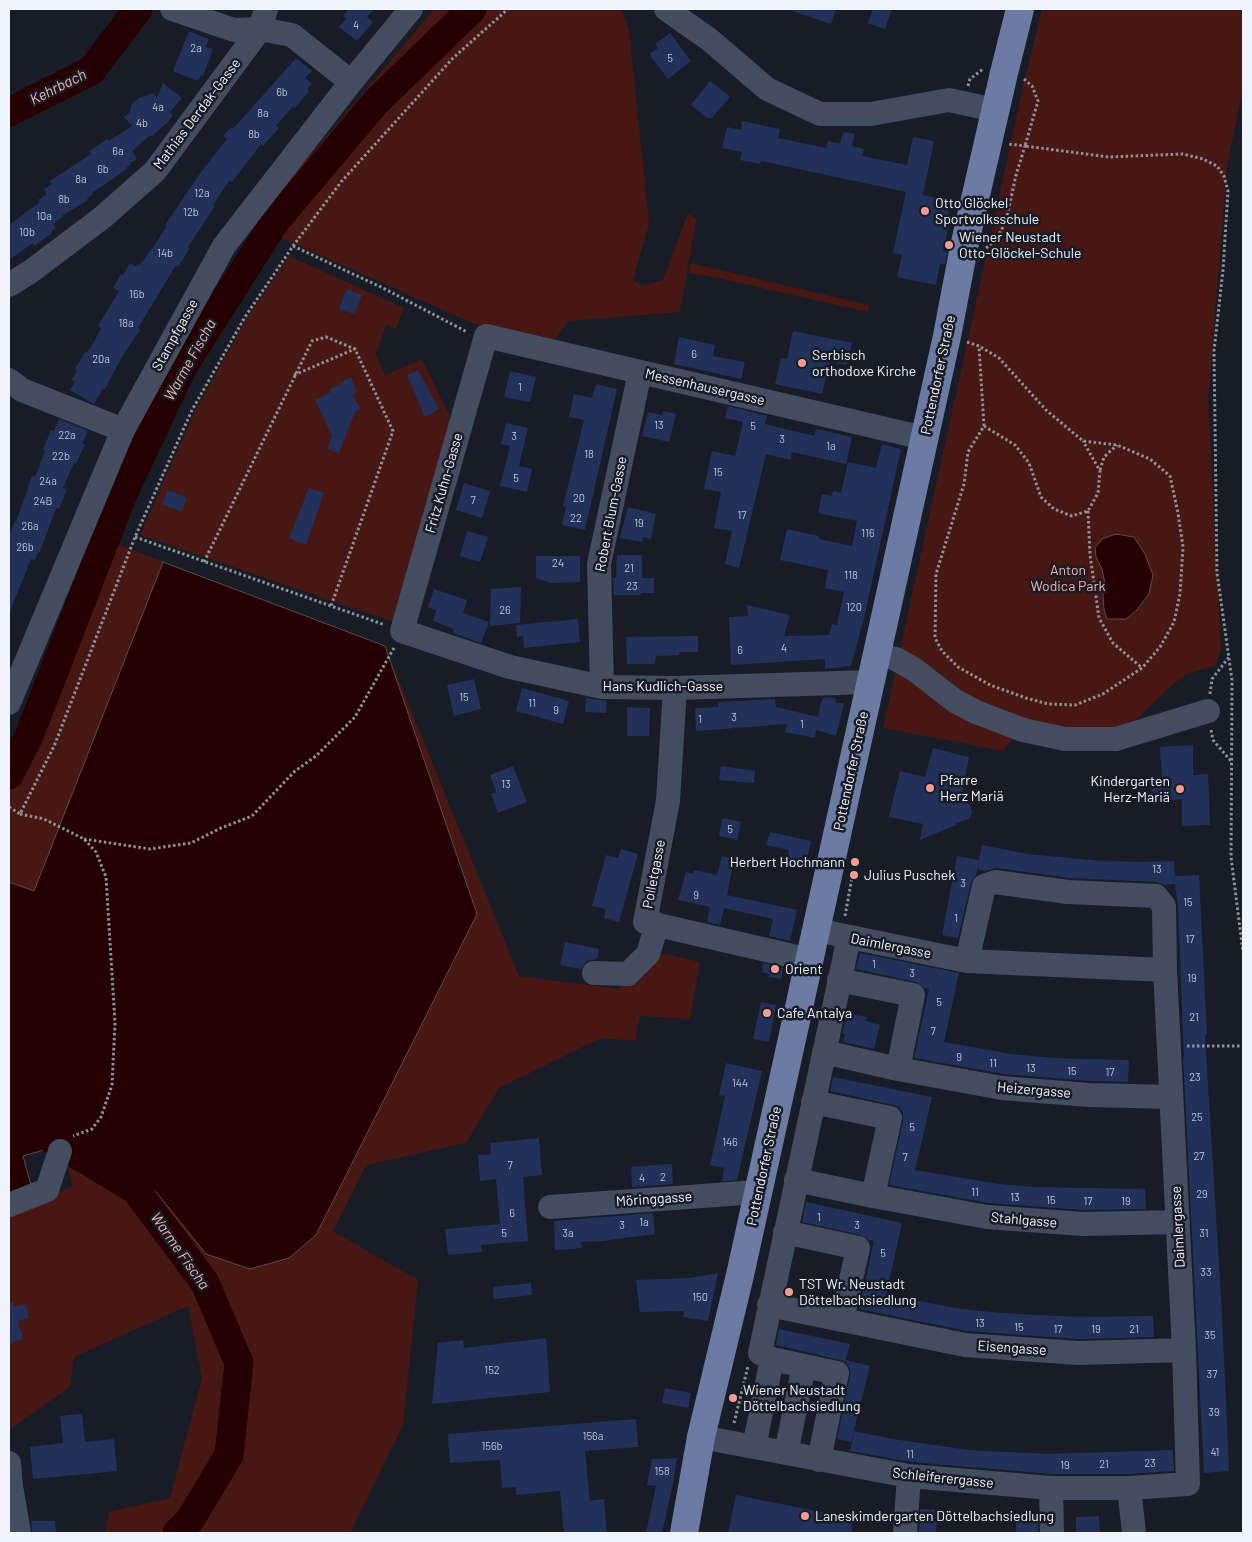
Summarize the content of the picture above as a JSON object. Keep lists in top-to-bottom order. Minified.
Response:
{"streets":{"main road":["Pottendorfer Straße"],"street":["Mathias Derdak-Gasse","Stampfgasse","Messenhausergasse","Fritz Kuhn-Gasse","Robert Blum-Gasse","Hans Kudlich-Gasse","Polletgasse","Daimlergasse","Heizergasse","Möringgasse","Stahlgasse","Eisengasse","Schleiferergasse"]},"crossings":[["Pottendorfer Straße","Messenhausergasse"],["Pottendorfer Straße","Hans Kudlich-Gasse"],["Pottendorfer Straße","Polletgasse"],["Pottendorfer Straße","Daimlergasse"],["Pottendorfer Straße","Möringgasse"],["Pottendorfer Straße","Schleiferergasse"],["Messenhausergasse","Fritz Kuhn-Gasse"],["Messenhausergasse","Robert Blum-Gasse"],["Fritz Kuhn-Gasse","Hans Kudlich-Gasse"],["Robert Blum-Gasse","Hans Kudlich-Gasse"],["Hans Kudlich-Gasse","Polletgasse"],["Daimlergasse","Heizergasse"],["Daimlergasse","Stahlgasse"],["Daimlergasse","Eisengasse"],["Daimlergasse","Schleiferergasse"]],"water":["Kehrbach","Warme Fischa"],"parks":["Anton Wodica Park"],"places":["Otto Glöckel Sportvolksschule","Wiener Neustadt Otto-Glöckel-Schule","Serbisch orthodoxe Kirche","Pfarre Herz Mariä","Kindergarten Herz-Mariä","Herbert Hochmann","Julius Puschek","Orient","Cafe Antalya","TST Wr. Neustadt Döttelbachsiedlung","Wiener Neustadt Döttelbachsiedlung","Laneskimdergarten Döttelbachsiedlung"],"house_numbers":["4","2a","5","6b","4a","8a","4b","8b","6a","6b","8a","12a","8b","12b","10a","10b","14b","16b","18a","6","20a","1","13","5","22a","3","3","1a","18","22b","15","5","24a","20","7","24B","17","22","19","26a","116","26b","24","21","118","23","120","26","4","6","15","11","9","3","1","1","13","5","13","3","9","15","1","17","1","3","19","5","21","7","9","11","13","15","17","23","144","25","5","146","27","7","7","2","4","11","29","13","15","17","19","6","1","1a","3","3","5","3a","31","5","33","150","13","15","17","19","21","35","152","37","39","156a","156b","41","11","23","21","19","158"]}
